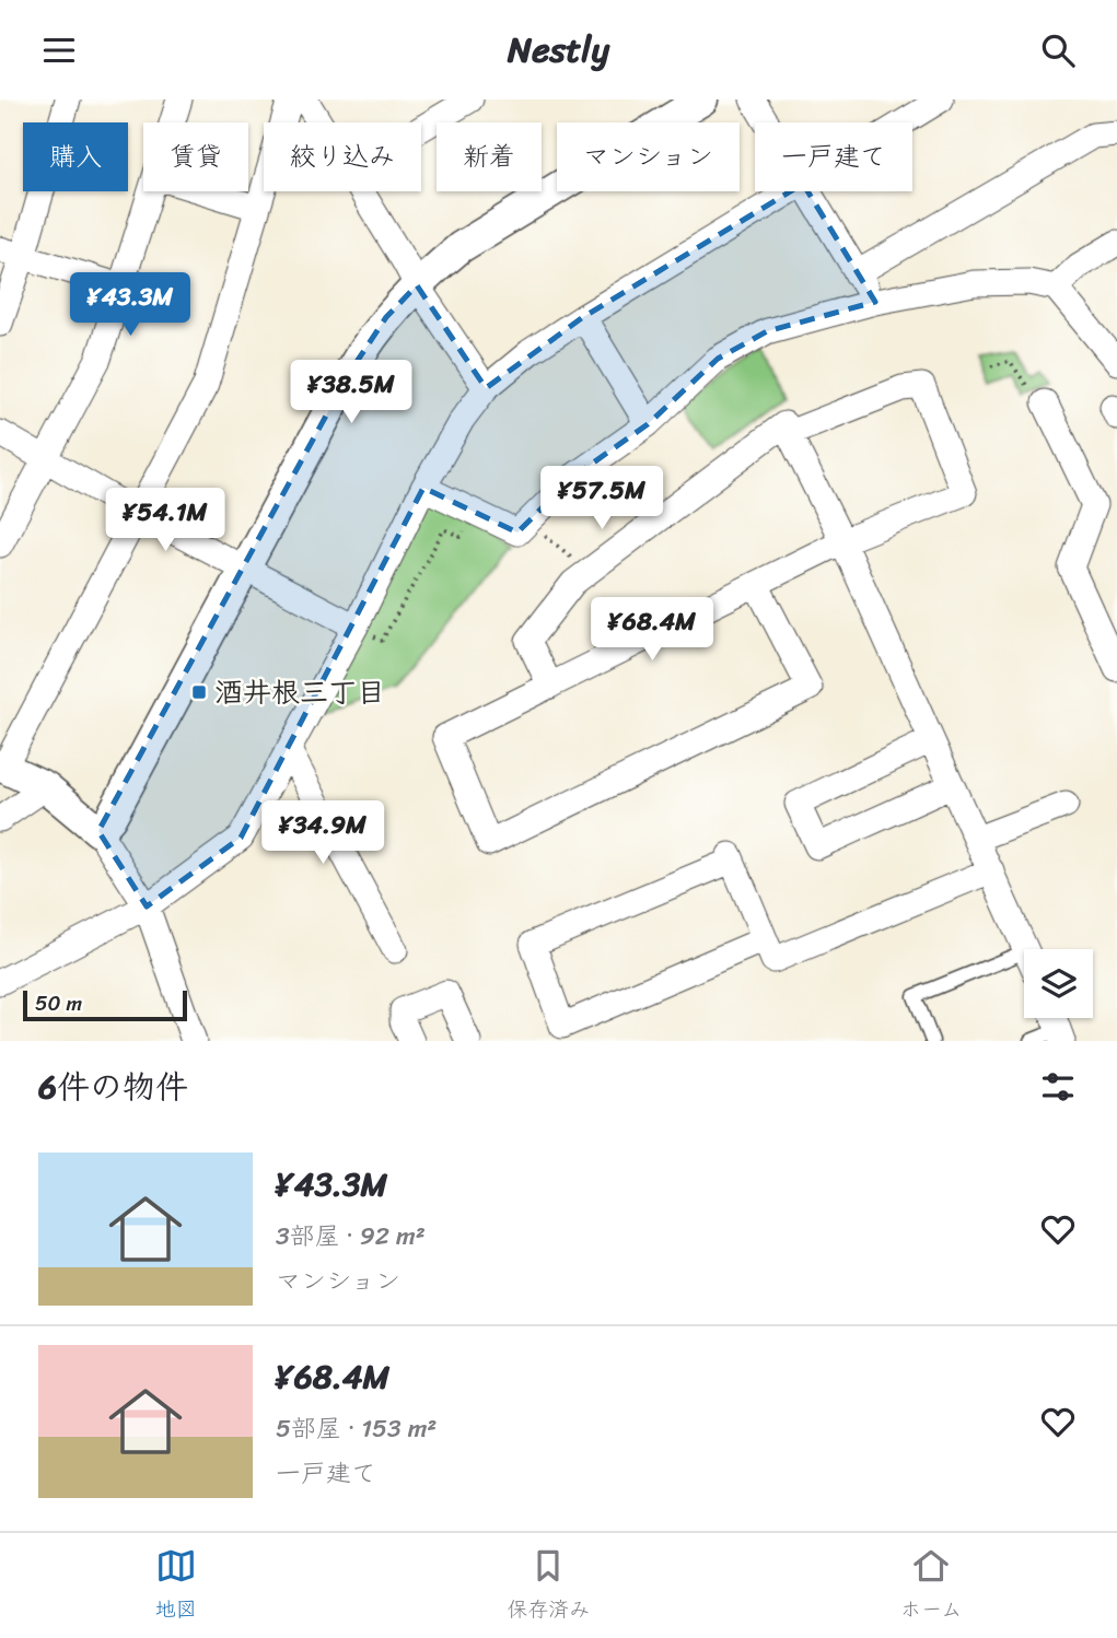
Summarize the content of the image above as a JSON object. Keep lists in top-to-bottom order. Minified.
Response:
{"places":{"transit":["酒井根三丁目"]},"scale_bar":"50 m","page":{"header":"Nestly","chip":["購入","賃貸","絞り込み","新着","マンション","一戸建て"],"price":["¥43.3M","¥38.5M","¥57.5M","¥54.1M","¥68.4M","¥34.9M"],"scale":"50 m","heading":"6件の物件","list":[{"name":"¥43.3M","note":"3部屋 · 92 m² · マンション"},{"name":"¥68.4M","note":"5部屋 · 153 m² · 一戸建て"}],"tabs":["地図","保存済み","ホーム"]}}
